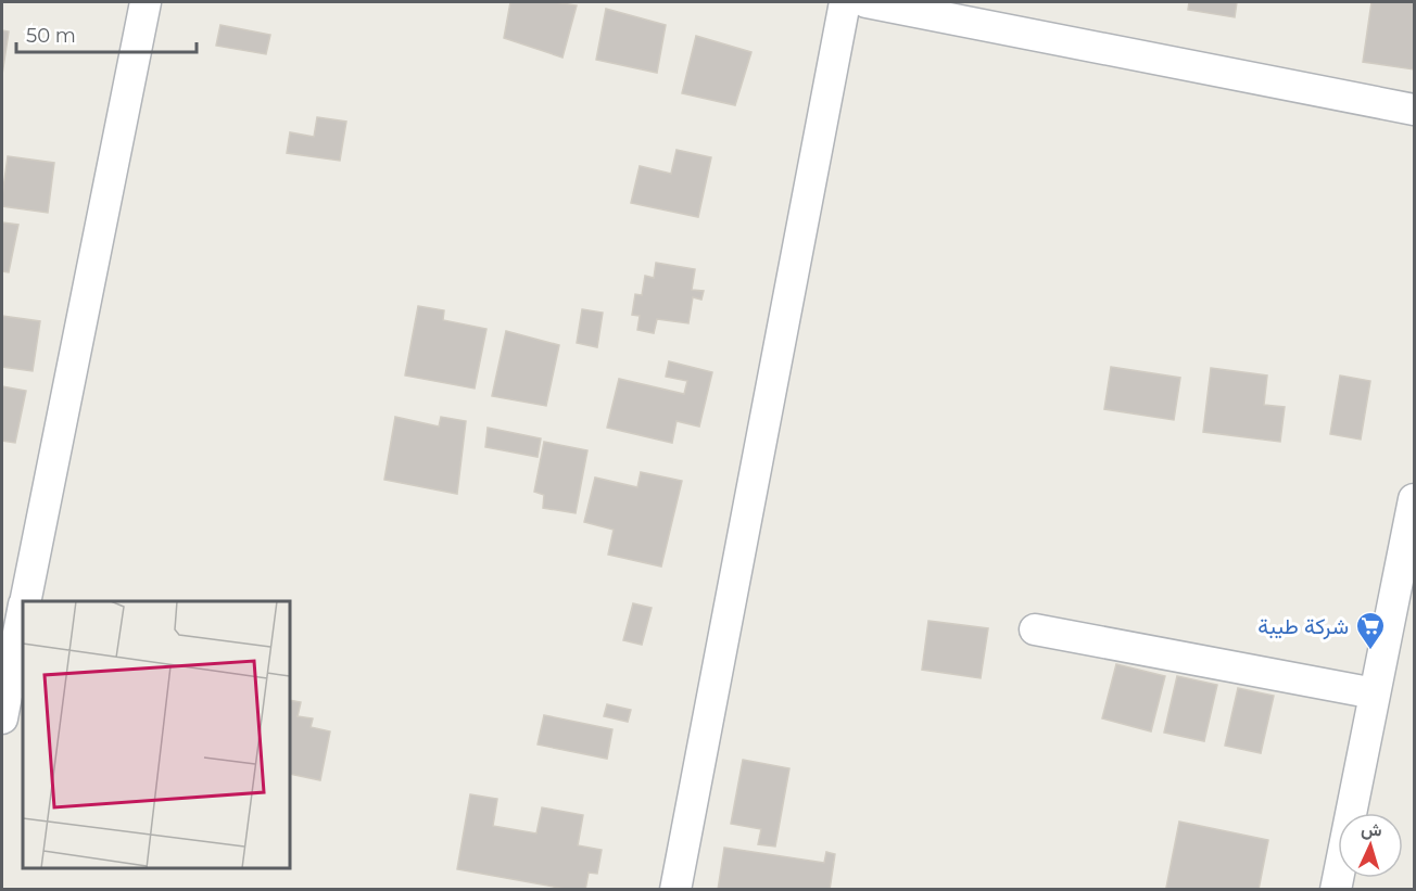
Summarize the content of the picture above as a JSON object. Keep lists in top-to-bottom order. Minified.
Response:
{"places":{"supermarket":["شركة طيبة"]},"scale_bar":"50 m","north":"top"}
